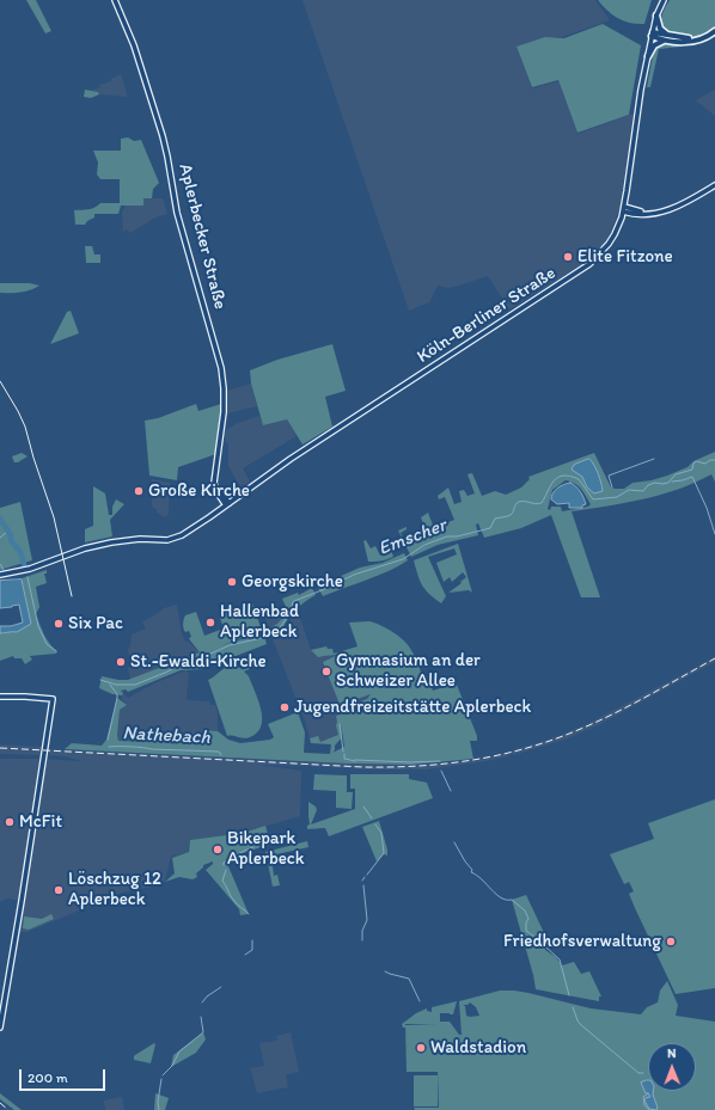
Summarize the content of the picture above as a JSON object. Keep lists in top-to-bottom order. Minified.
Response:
{"streets":{"main road":["Aplerbecker Straße","Köln-Berliner Straße"]},"crossings":[["Aplerbecker Straße","Köln-Berliner Straße"]],"water":["Emscher","Nathebach"],"places":["Elite Fitzone","Große Kirche","Georgskirche","Hallenbad Aplerbeck","Six Pac","St.-Ewaldi-Kirche","Gymnasium an der Schweizer Allee","Jugendfreizeitstätte Aplerbeck","McFit","Bikepark Aplerbeck","Löschzug 12 Aplerbeck","Friedhofsverwaltung","Waldstadion"],"scale_bar":"200 m","north":"top"}
